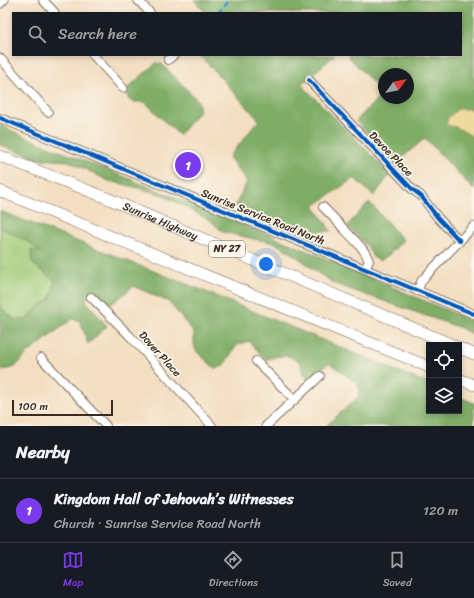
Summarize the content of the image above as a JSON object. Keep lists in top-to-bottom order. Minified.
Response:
{"streets":{"highway":["Sunrise Highway","NY 27"],"street":["Devoe Place","Sunrise Service Road North","Dover Place"]},"scale_bar":"100 m","north":"top right","page":{"search":"Search here","pins":"1","scale":"100 m","heading":"Nearby","list":[{"mark":"1","name":"Kingdom Hall of Jehovah’s Witnesses","note":"Church · Sunrise Service Road North","value":"120 m"}],"nav":["Map","Directions","Saved"]}}
